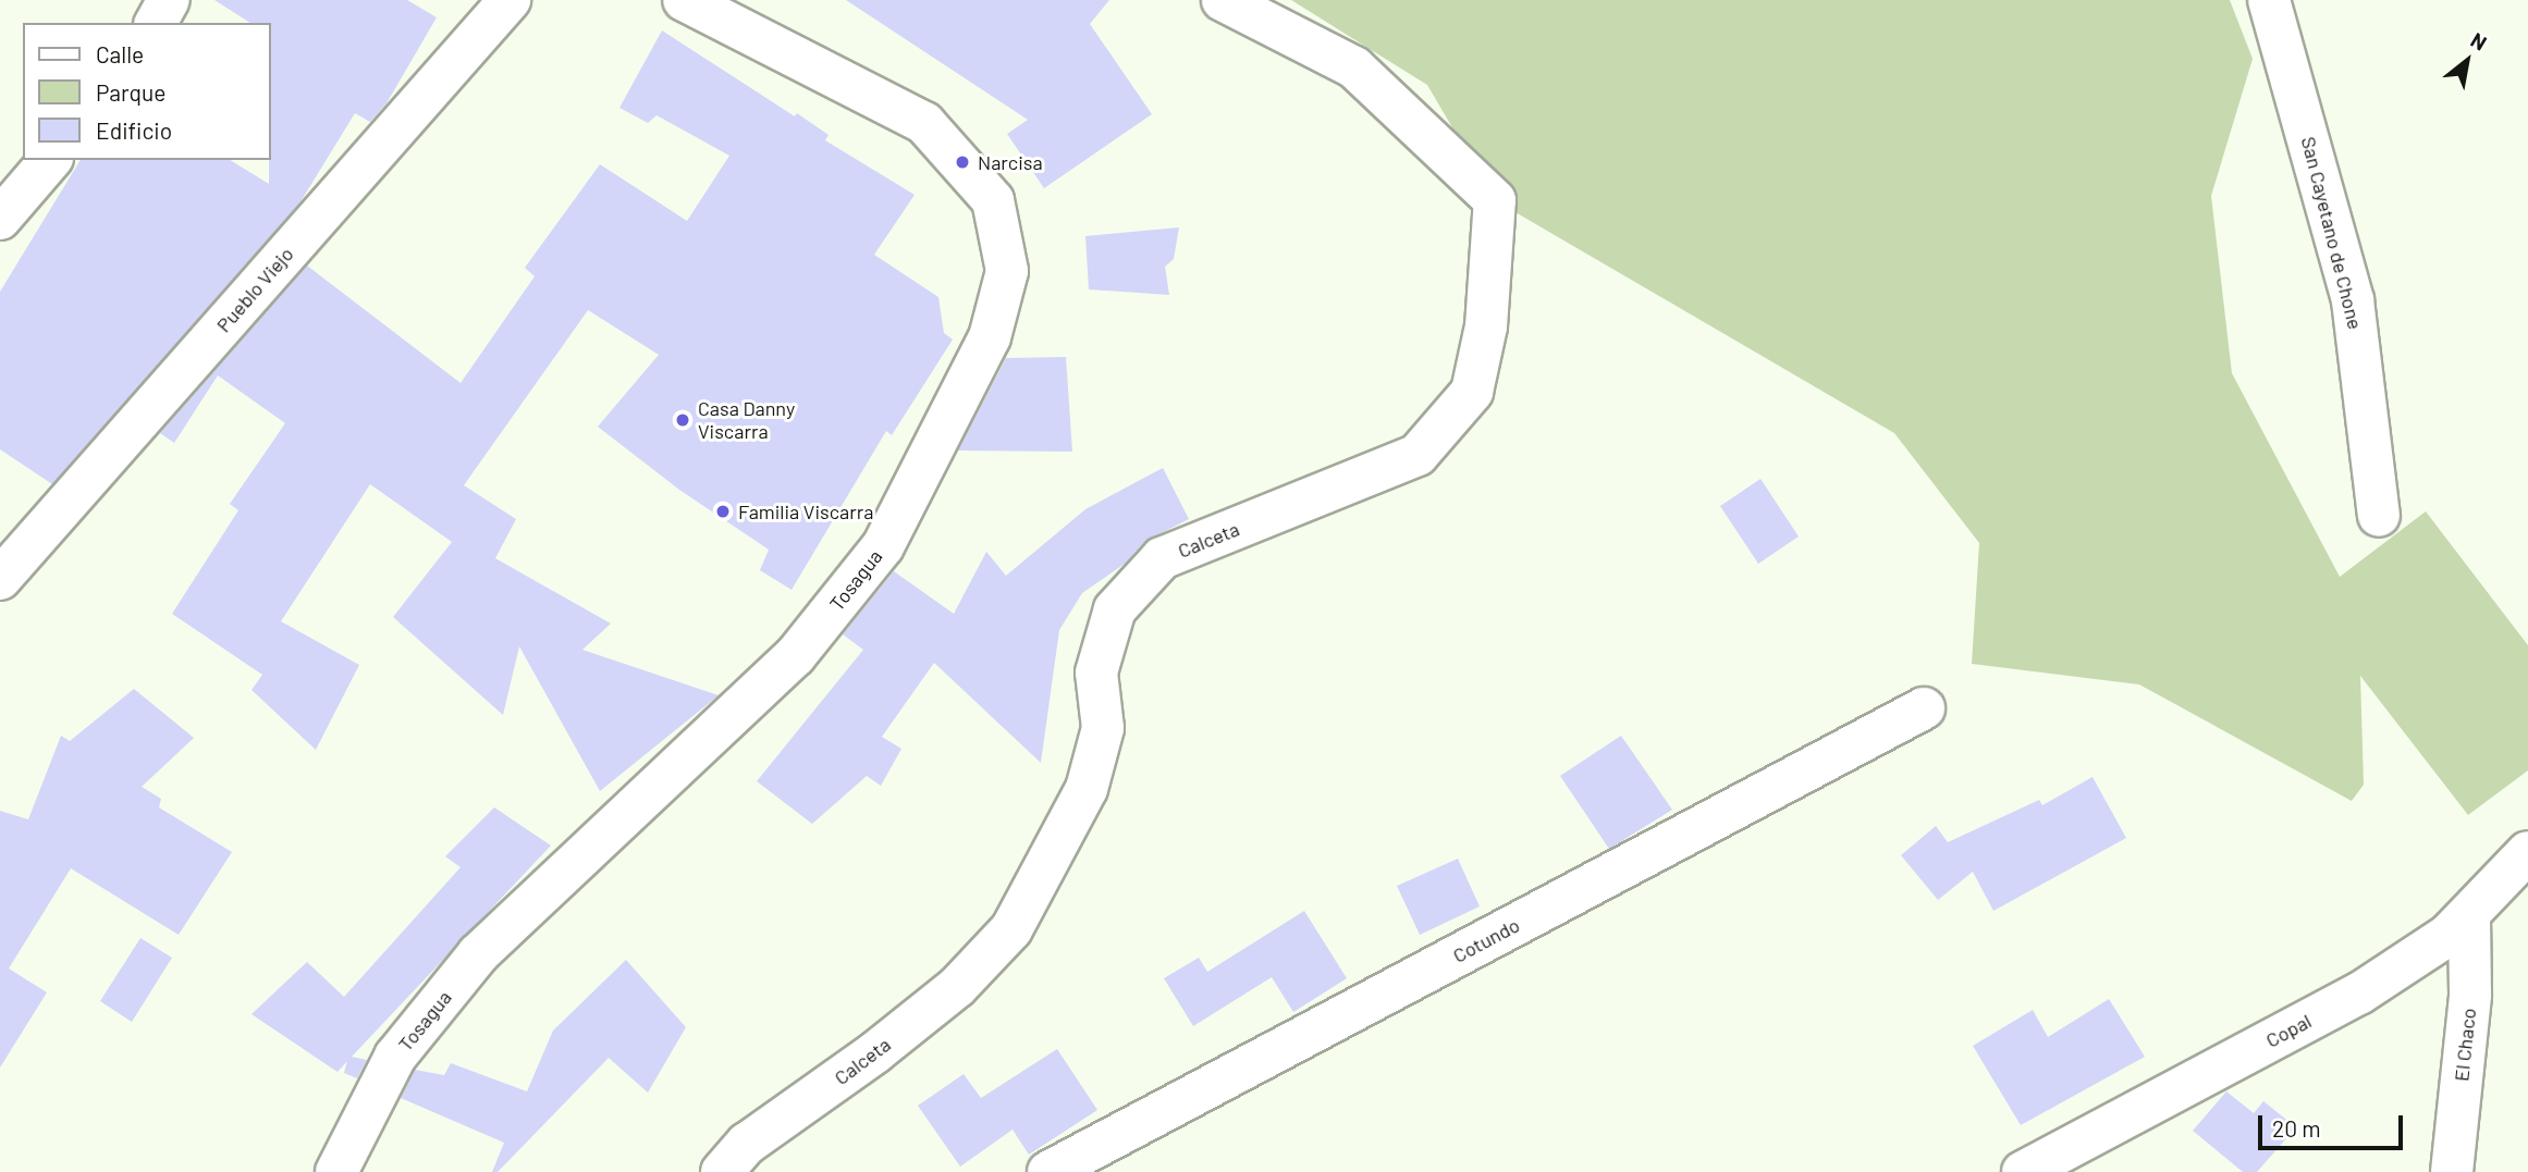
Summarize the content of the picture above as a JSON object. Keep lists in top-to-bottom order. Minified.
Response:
{"streets":{"street":["San Cayetano de Chone","Pueblo Viejo","Calceta","Tosagua","Cotundo","Copal","El Chaco"]},"crossings":[["Copal","El Chaco"]],"places":["Narcisa","Casa Danny Viscarra","Familia Viscarra"],"legend":["Calle","Parque","Edificio"],"scale_bar":"20 m","north":"top right"}
